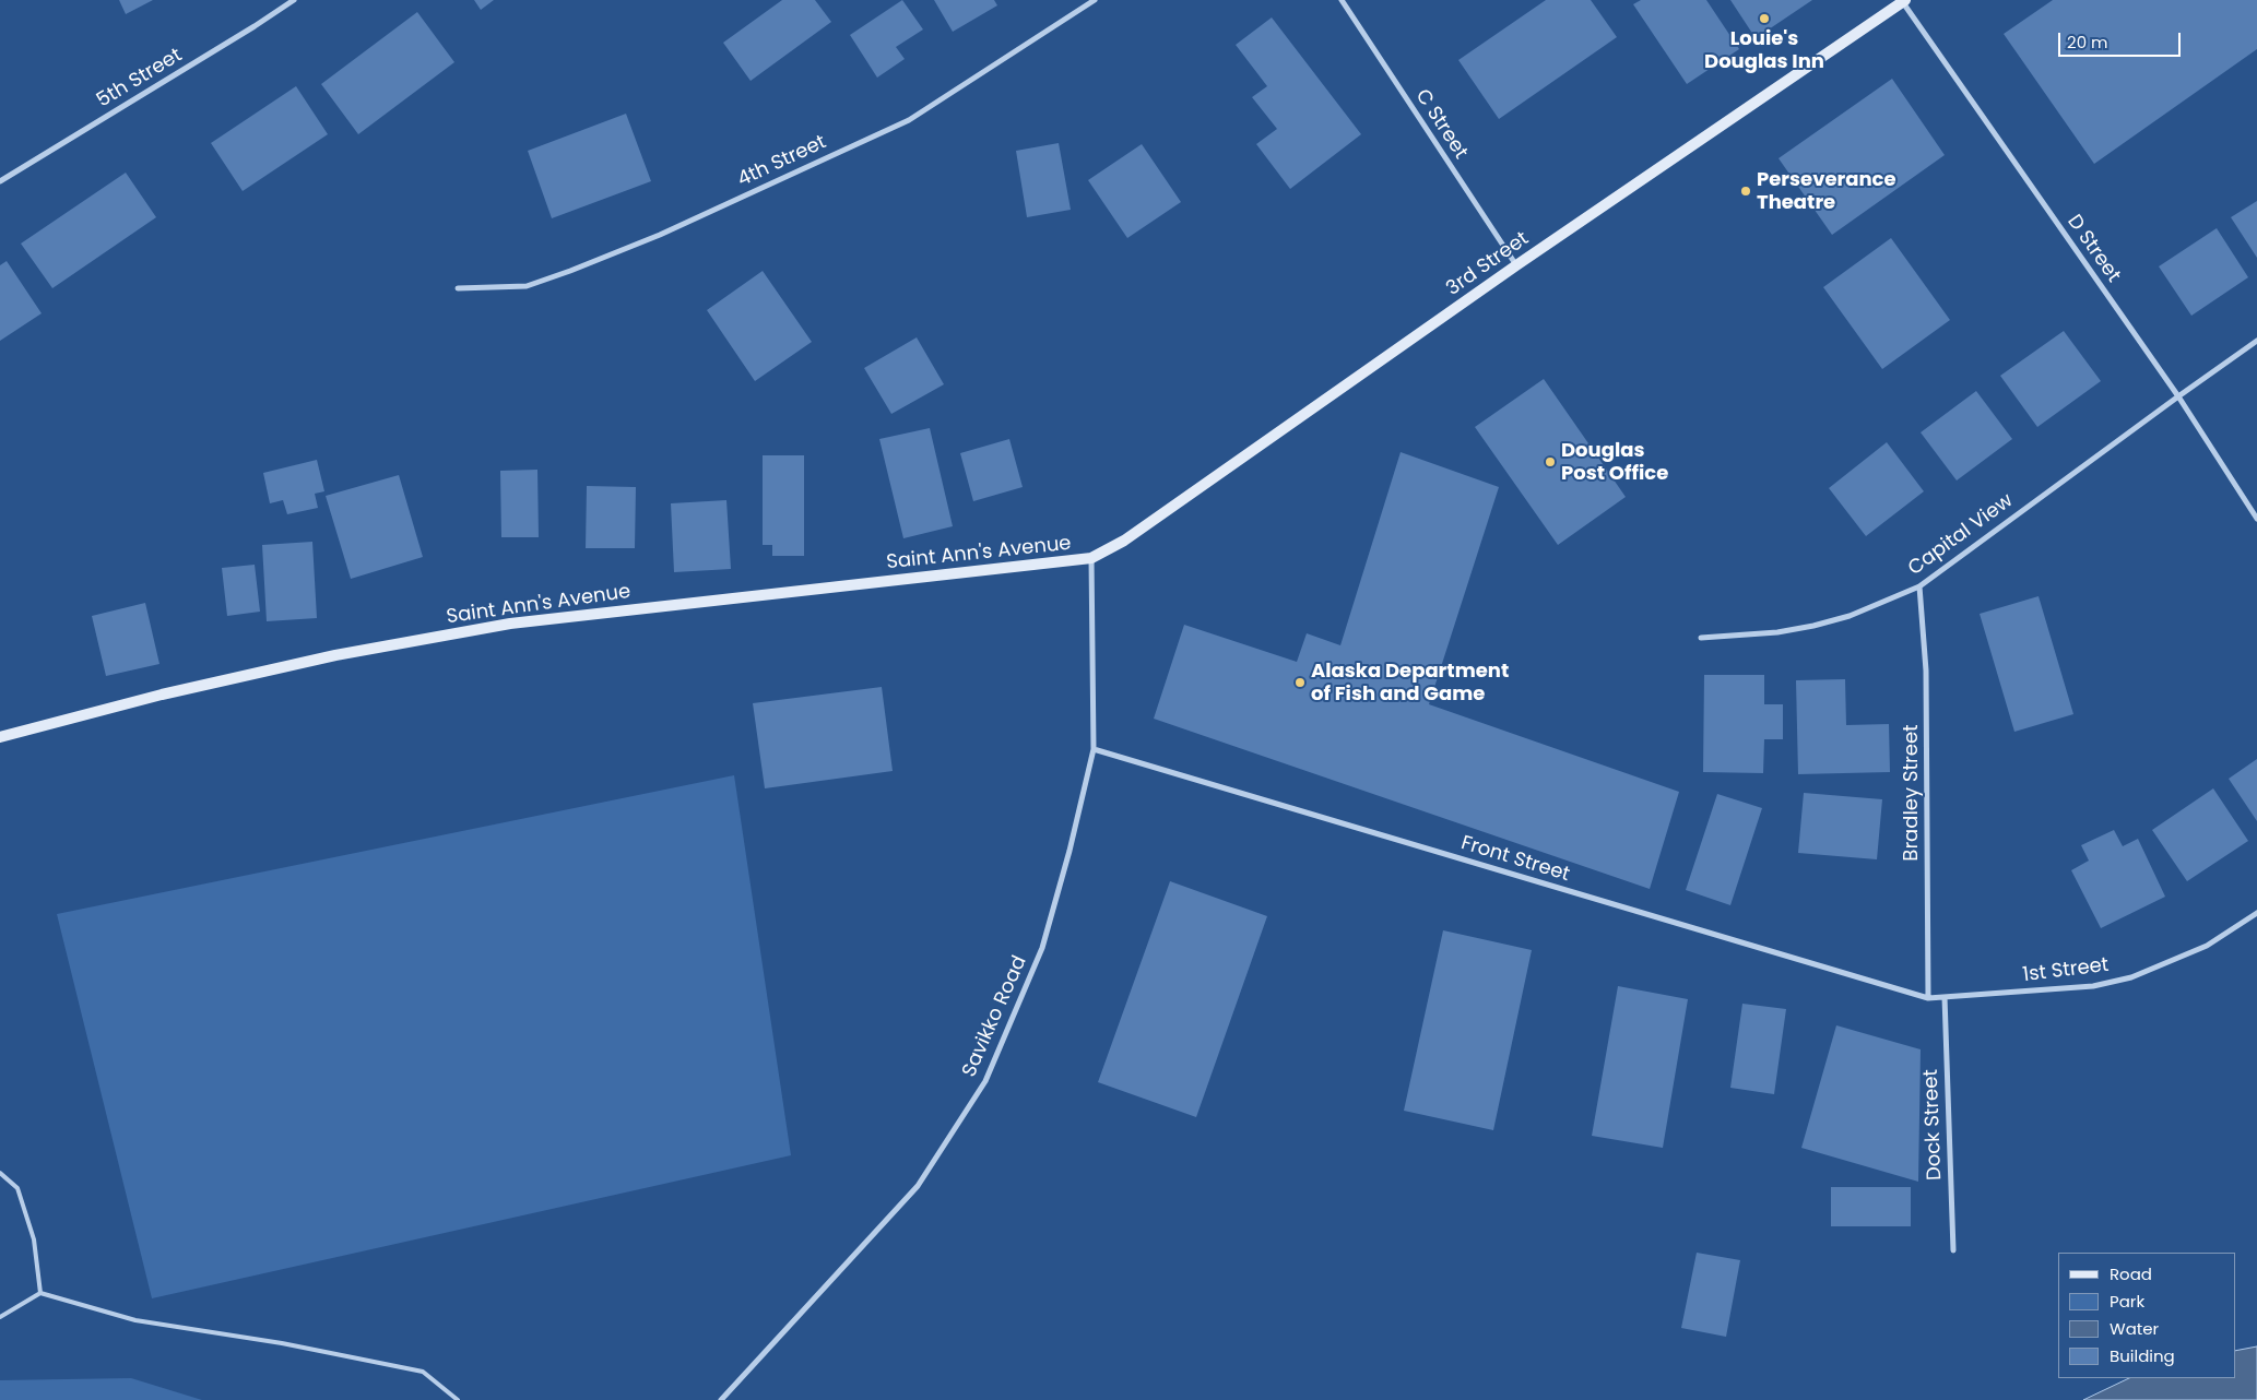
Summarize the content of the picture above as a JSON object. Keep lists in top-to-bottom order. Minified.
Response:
{"streets":{"street":["5th Street","C Street","4th Street","D Street","3rd Street","Capital View","Saint Ann's Avenue","Bradley Street","Front Street","1st Street","Savikko Road","Dock Street"]},"crossings":[["C Street","3rd Street"],["D Street","3rd Street"],["D Street","Capital View"],["3rd Street","Saint Ann's Avenue"],["3rd Street","Savikko Road"],["Capital View","Bradley Street"],["Saint Ann's Avenue","Savikko Road"],["Bradley Street","Front Street"],["Bradley Street","1st Street"],["Front Street","1st Street"],["Front Street","Savikko Road"],["1st Street","Dock Street"]],"places":["Louie's Douglas Inn","Perseverance Theatre","Douglas Post Office","Alaska Department of Fish and Game"],"legend":["Road","Park","Water","Building"],"scale_bar":"20 m"}
